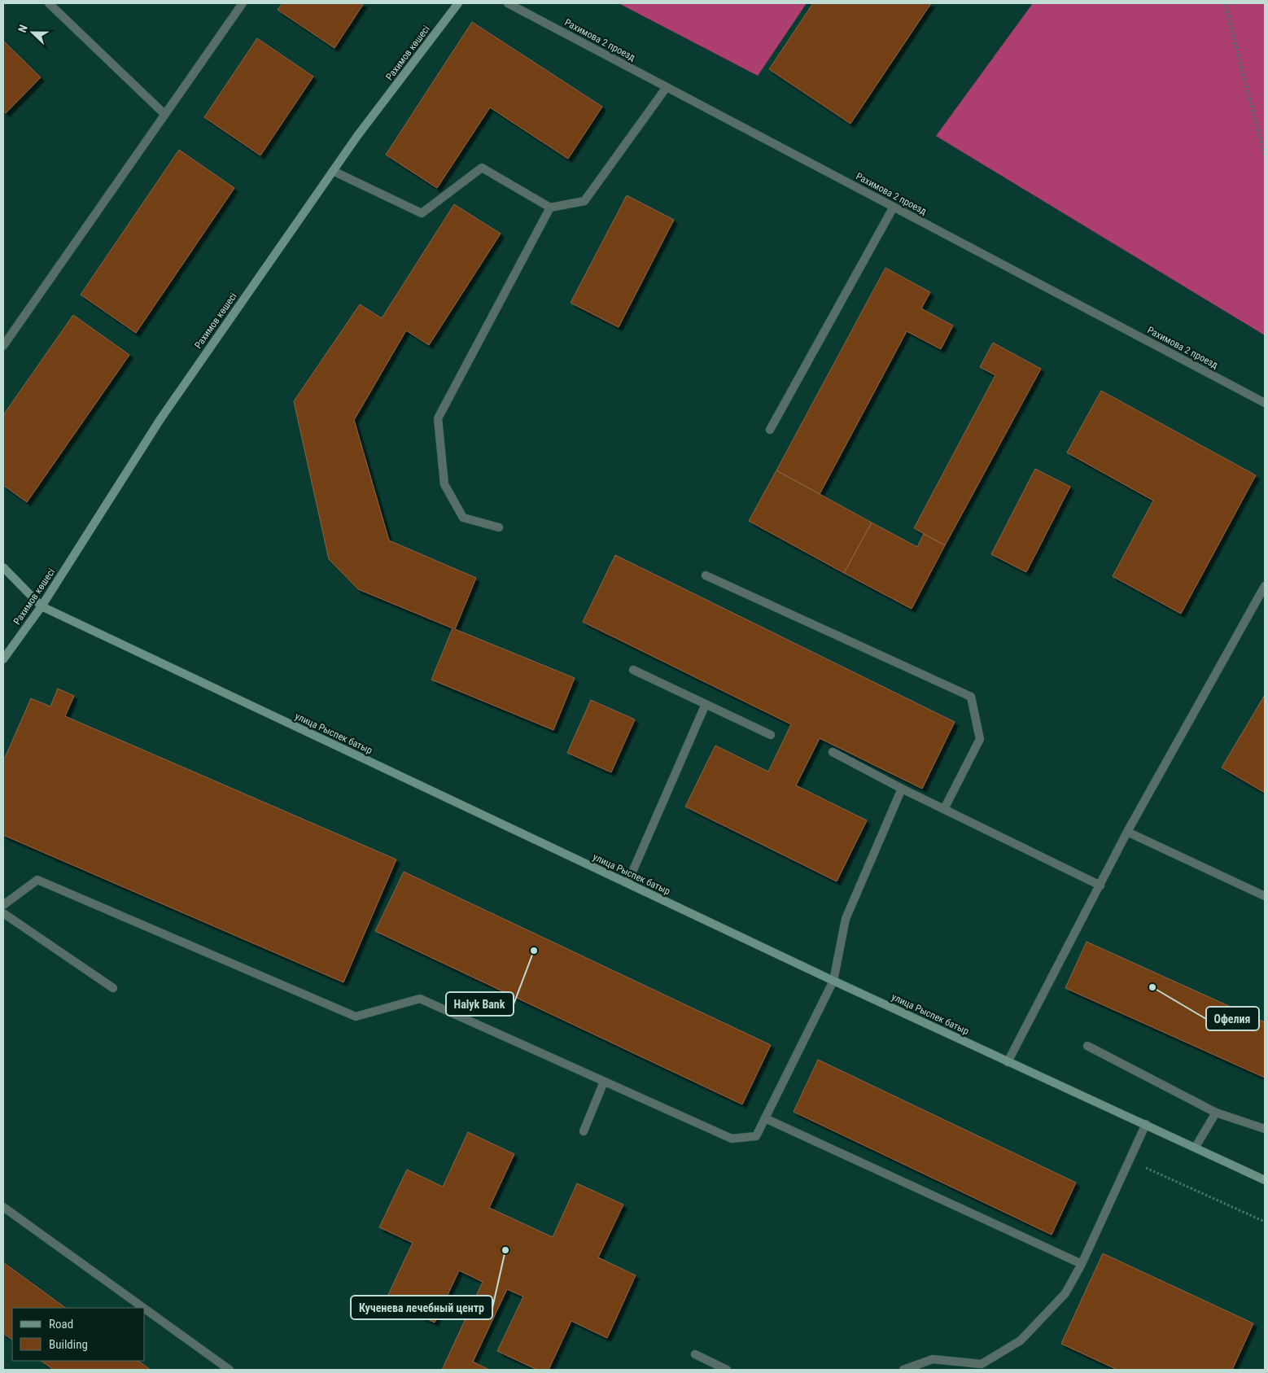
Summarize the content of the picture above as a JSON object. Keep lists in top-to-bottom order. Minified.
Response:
{"streets":{"street":["Рахимова 2 проезд","Рахимов көшесі","улица Рыспек батыр"]},"crossings":[["Рахимов көшесі","улица Рыспек батыр"]],"places":["Halyk Bank","Офелия","Кученева лечебный центр"],"legend":["Road","Building"],"north":"left"}
